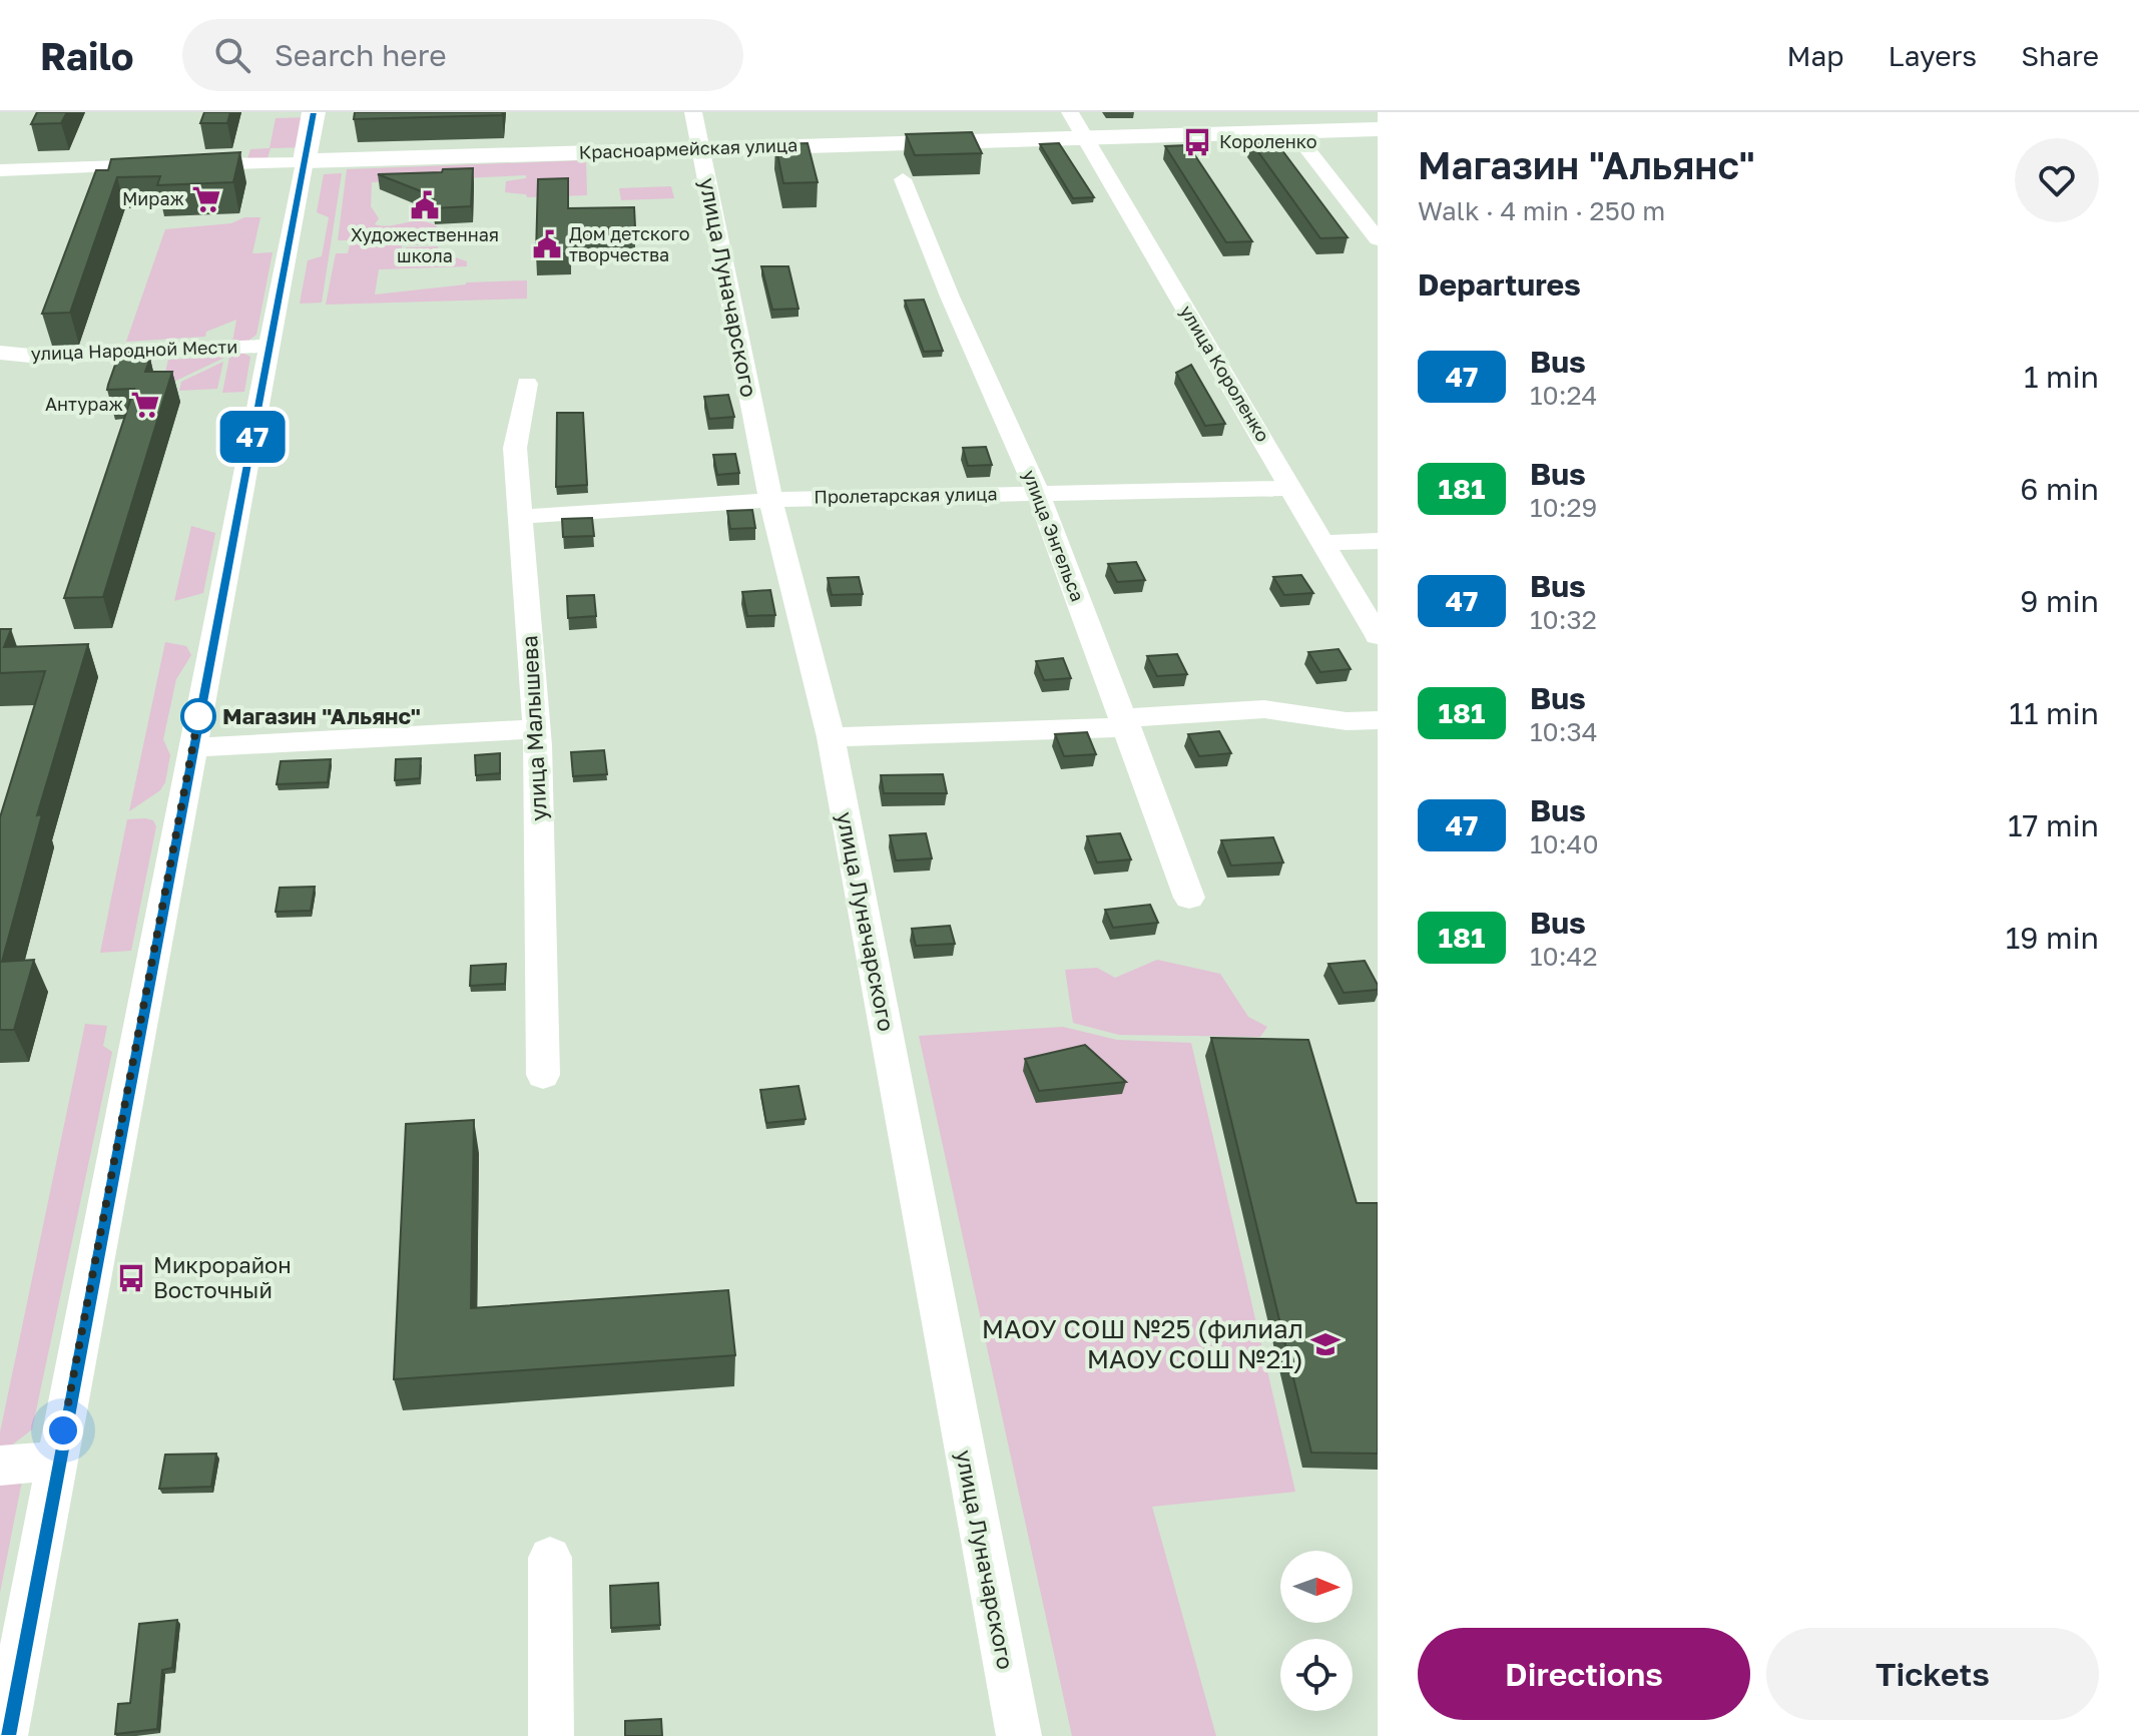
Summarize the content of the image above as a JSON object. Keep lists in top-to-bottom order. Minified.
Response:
{"streets":{"main road":["Красноармейская улица"],"street":["улица Луначарского","улица Народной Мести","улица Короленко","Пролетарская улица","улица Энгельса","улица Малышева"]},"crossings":[["Красноармейская улица","улица Луначарского"],["Красноармейская улица","улица Короленко"],["улица Луначарского","Пролетарская улица"],["улица Короленко","Пролетарская улица"],["Пролетарская улица","улица Энгельса"],["Пролетарская улица","улица Малышева"]],"places":{"bus stop":["Короленко","Микрорайон Восточный"],"supermarket":["Мираж","Антураж"],"public building":["Художественная школа","Дом детского творчества"],"other":["Магазин \"Альянс\""],"school or university":["МАОУ СОШ №25 (филиал МАОУ СОШ №21)"]},"lines":["bus line 47"],"north":"right","page":{"header":"Railo","search":"Search here","nav":["Map","Layers","Share"],"on_map":"47","heading":[["Магазин \"Альянс\"","Walk · 4 min · 250 m"],"Departures"],"list":[{"mark":"47","name":"Bus","note":"10:24","value":"1 min"},{"mark":"181","name":"Bus","note":"10:29","value":"6 min"},{"mark":"47","name":"Bus","note":"10:32","value":"9 min"},{"mark":"181","name":"Bus","note":"10:34","value":"11 min"},{"mark":"47","name":"Bus","note":"10:40","value":"17 min"},{"mark":"181","name":"Bus","note":"10:42","value":"19 min"}],"buttons":["Directions","Tickets"]}}
